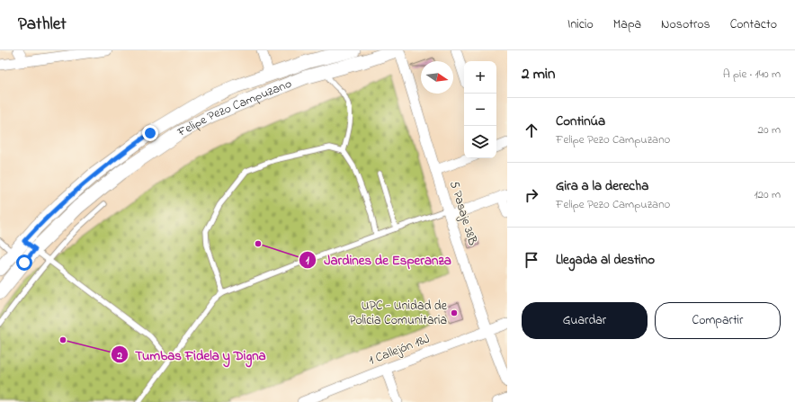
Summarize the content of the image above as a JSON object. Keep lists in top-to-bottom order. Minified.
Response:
{"streets":{"main road":["Felipe Pezo Campuzano"],"street":["5 Pasaje 38B","1 Callejón 18J"]},"crossings":[["5 Pasaje 38B","1 Callejón 18J"]],"places":["Jardines de Esperanza","UPC - Unidad de Policia Comunitaria","Tumbas Fidela y Digna"],"north":"right","page":{"header":"Pathlet","nav":["Inicio","Mapa","Nosotros","Contacto"],"heading":["2 min","A pie · 140 m"],"map_buttons":["+","−"],"list":[["Continúa","Felipe Pezo Campuzano","20 m"],["Gira a la derecha","Felipe Pezo Campuzano","120 m"],"Llegada al destino"],"buttons":["Guardar","Compartir"]}}
